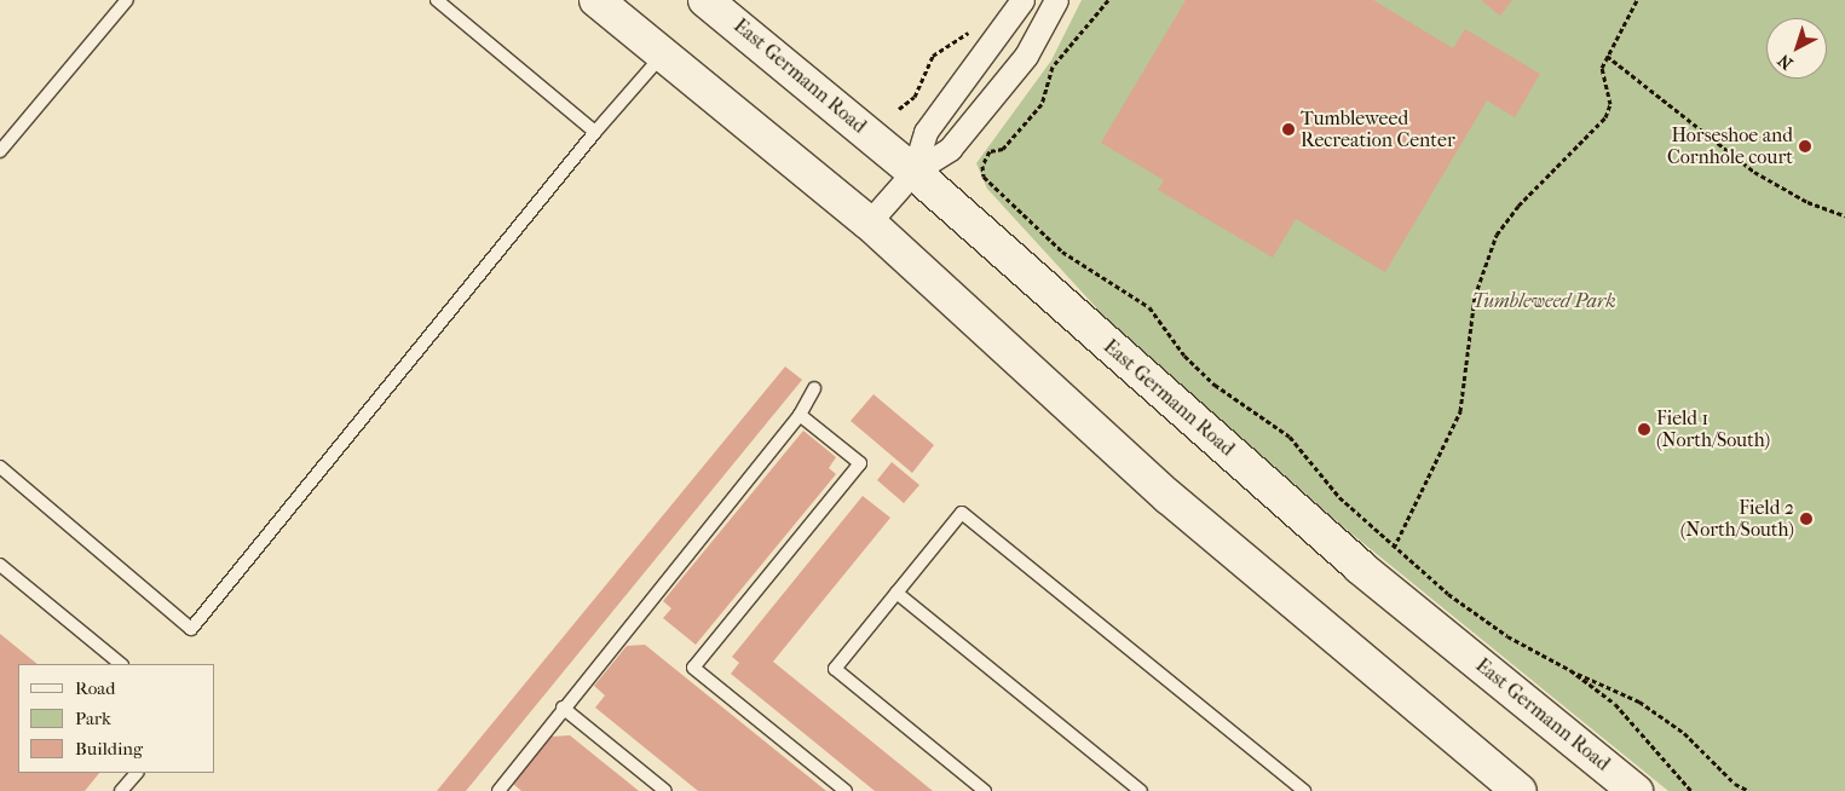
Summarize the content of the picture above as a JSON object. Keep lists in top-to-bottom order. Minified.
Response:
{"streets":{"main road":["East Germann Road"]},"parks":["Tumbleweed Park"],"places":["Tumbleweed Recreation Center","Horseshoe and Cornhole court","Field 1 (North/South)","Field 2 (North/South)"],"legend":["Road","Park","Building"],"north":"bottom left"}
